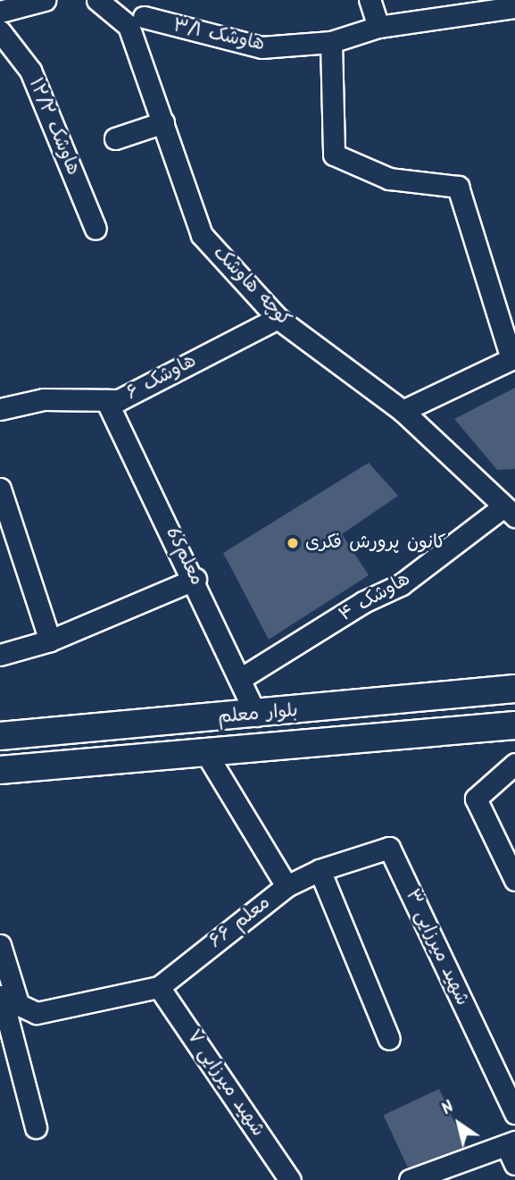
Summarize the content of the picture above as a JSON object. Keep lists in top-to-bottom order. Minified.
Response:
{"streets":{"main road":["بلوار معلم"],"street":["هاوشک ۳/۱","هاوشک ۱۲/۲","کوچه هاوشک","هاوشک ۶","معلم65","هاوشک ۴","معلم ۶۶","شهید میرزایی ۳","شهید میرزایی ۷"]},"crossings":[["هاوشک ۳/۱","کوچه هاوشک"],["کوچه هاوشک","هاوشک ۶"],["کوچه هاوشک","هاوشک ۴"],["هاوشک ۶","معلم65"],["معلم65","هاوشک ۴"],["معلم65","بلوار معلم"],["بلوار معلم","معلم ۶۶"],["معلم ۶۶","شهید میرزایی ۷"]],"places":["کانون پرورش فکری"],"north":"top left"}
